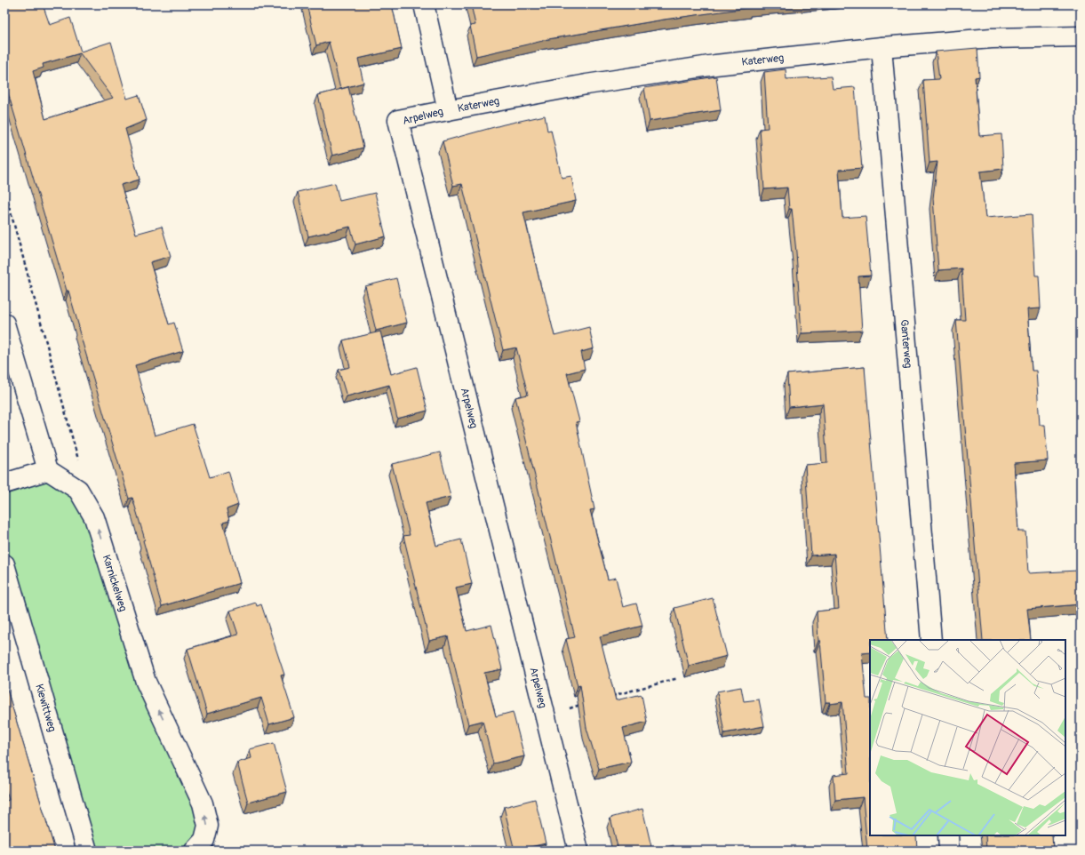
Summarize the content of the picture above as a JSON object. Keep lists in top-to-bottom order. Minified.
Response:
{"streets":{"street":["Katerweg","Arpelweg","Ganterweg","Karnickelweg","Kiewittweg"]},"crossings":[["Katerweg","Arpelweg"],["Katerweg","Ganterweg"]],"one_way":["Karnickelweg"]}
